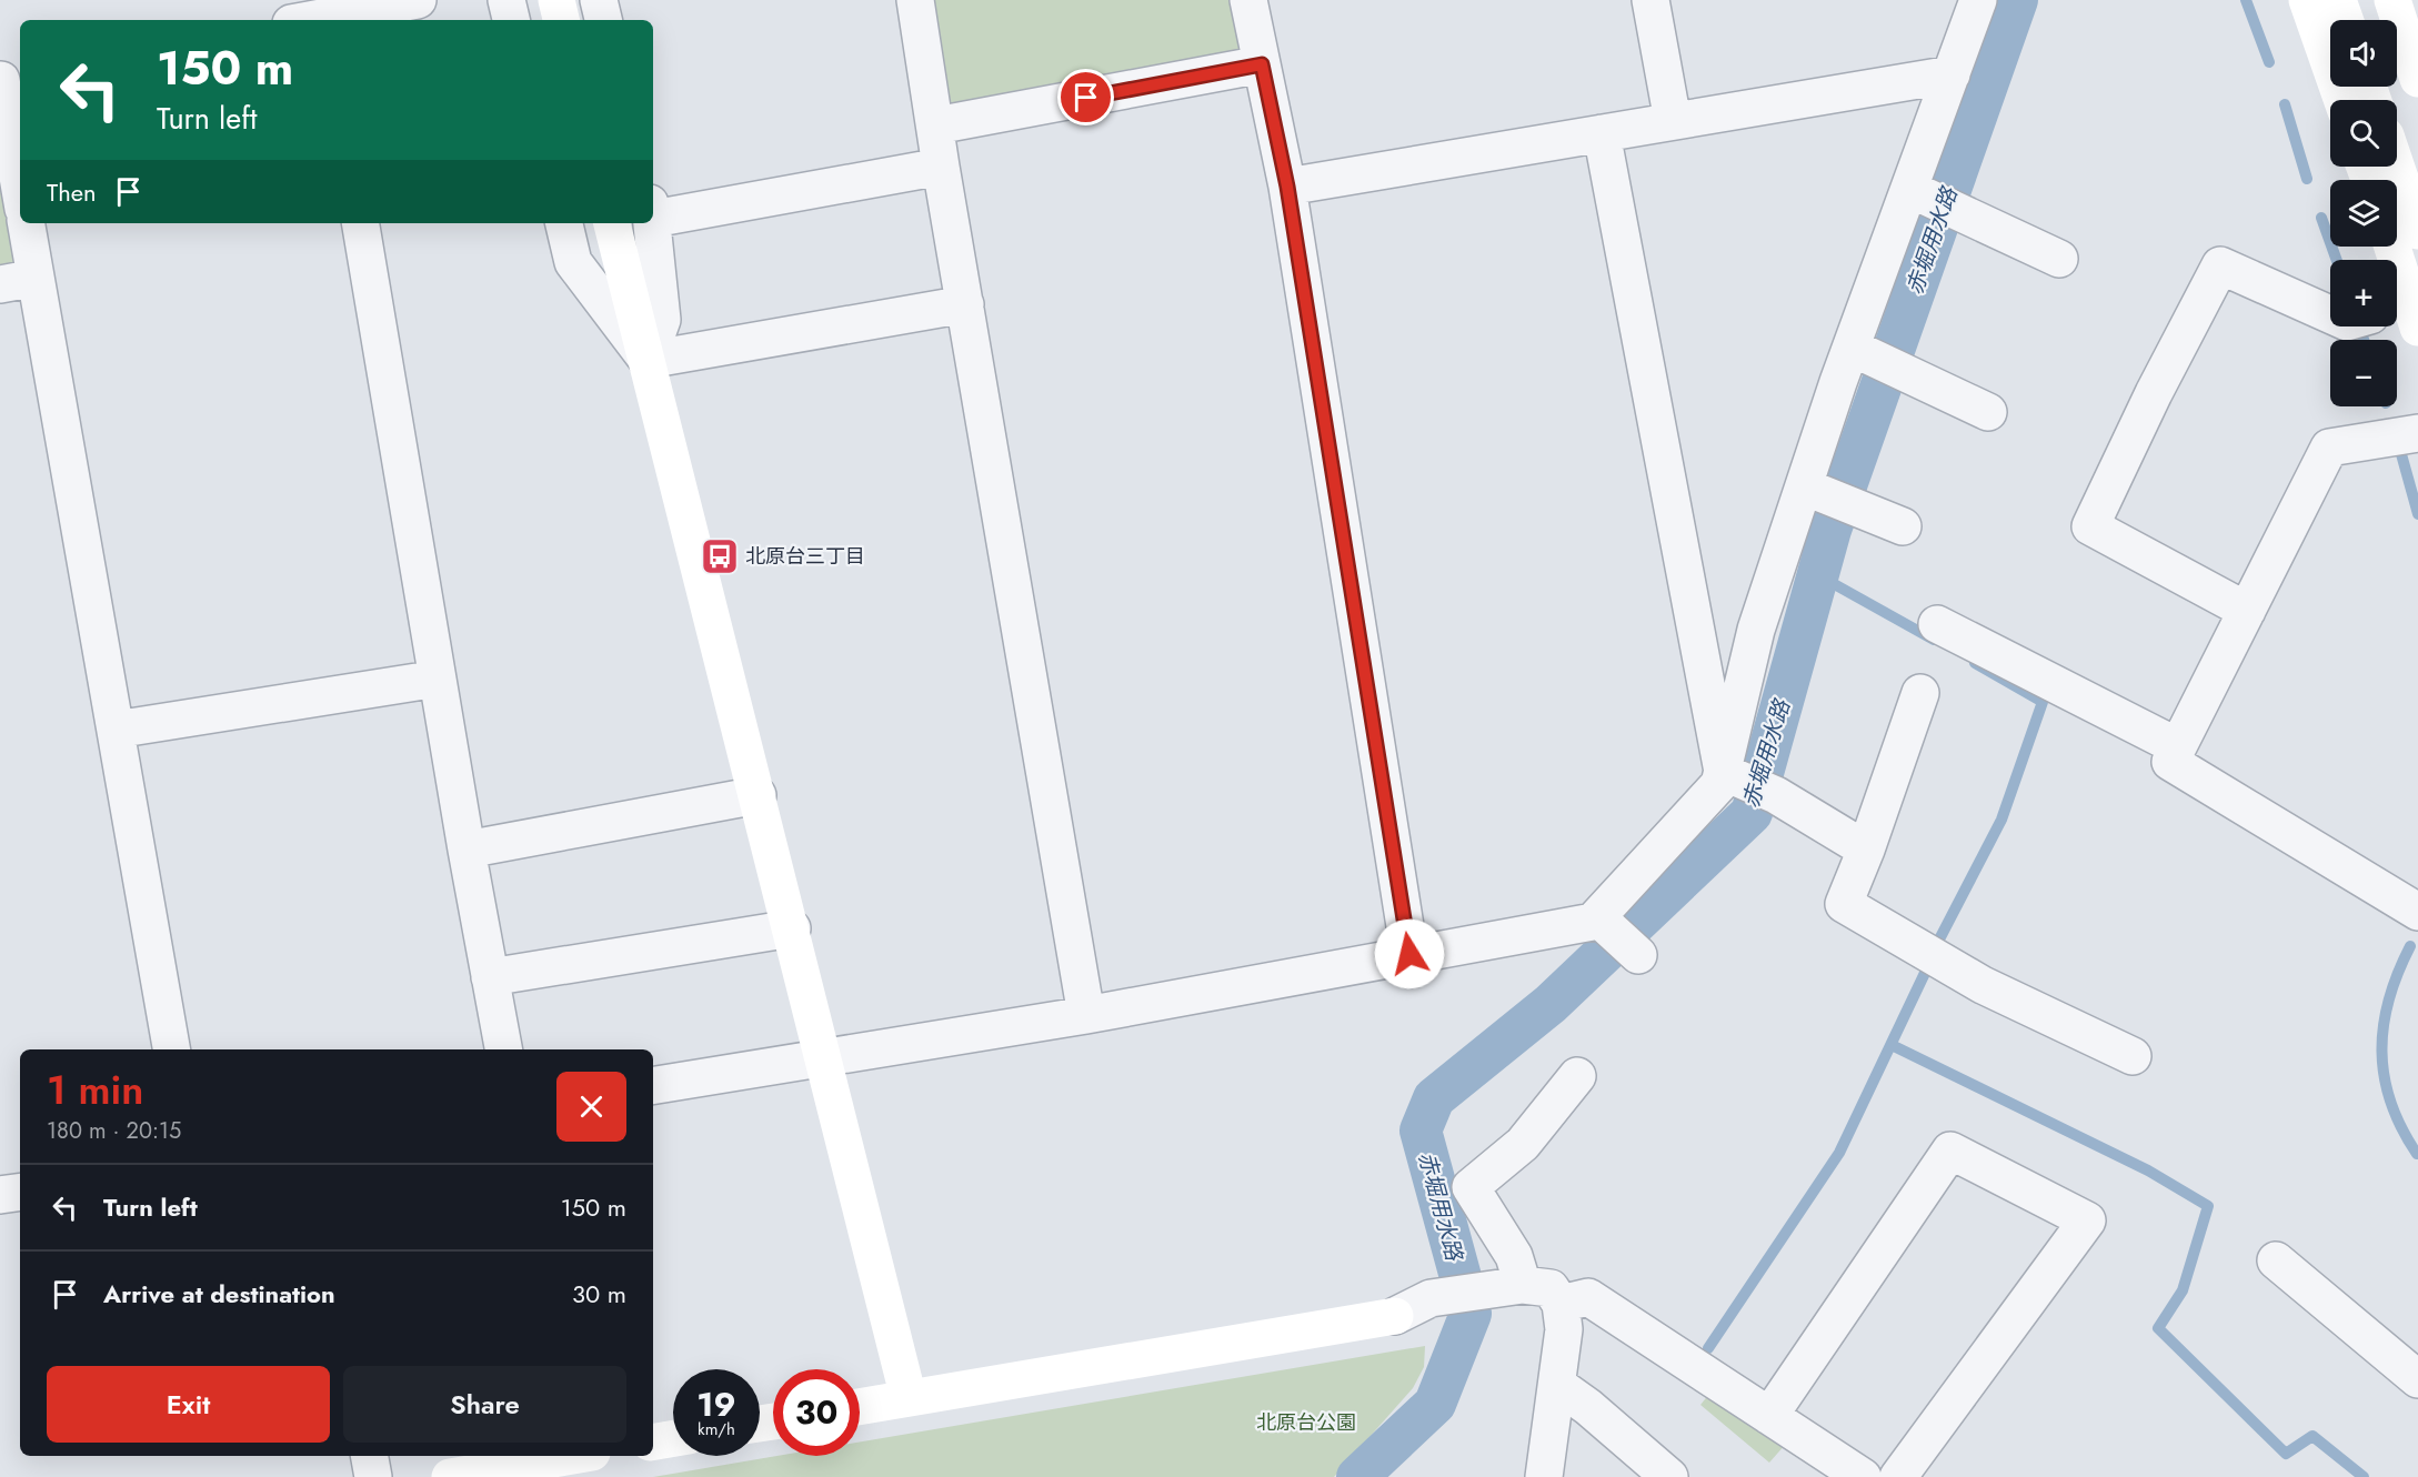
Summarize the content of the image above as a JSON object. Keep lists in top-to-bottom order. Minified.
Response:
{"water":["赤堀用水路"],"parks":["北原台公園"],"places":{"bus stop":["北原台三丁目"]},"page":{"map_buttons":["+","−"],"turn":["150 m","Turn left"],"then":"Then","heading":["1 min","180 m · 20:15"],"list":[{"name":"Turn left","value":"150 m"},{"name":"Arrive at destination","value":"30 m"}],"buttons":["Exit","Share"],"speed":"19 km/h","limit":"30"}}
